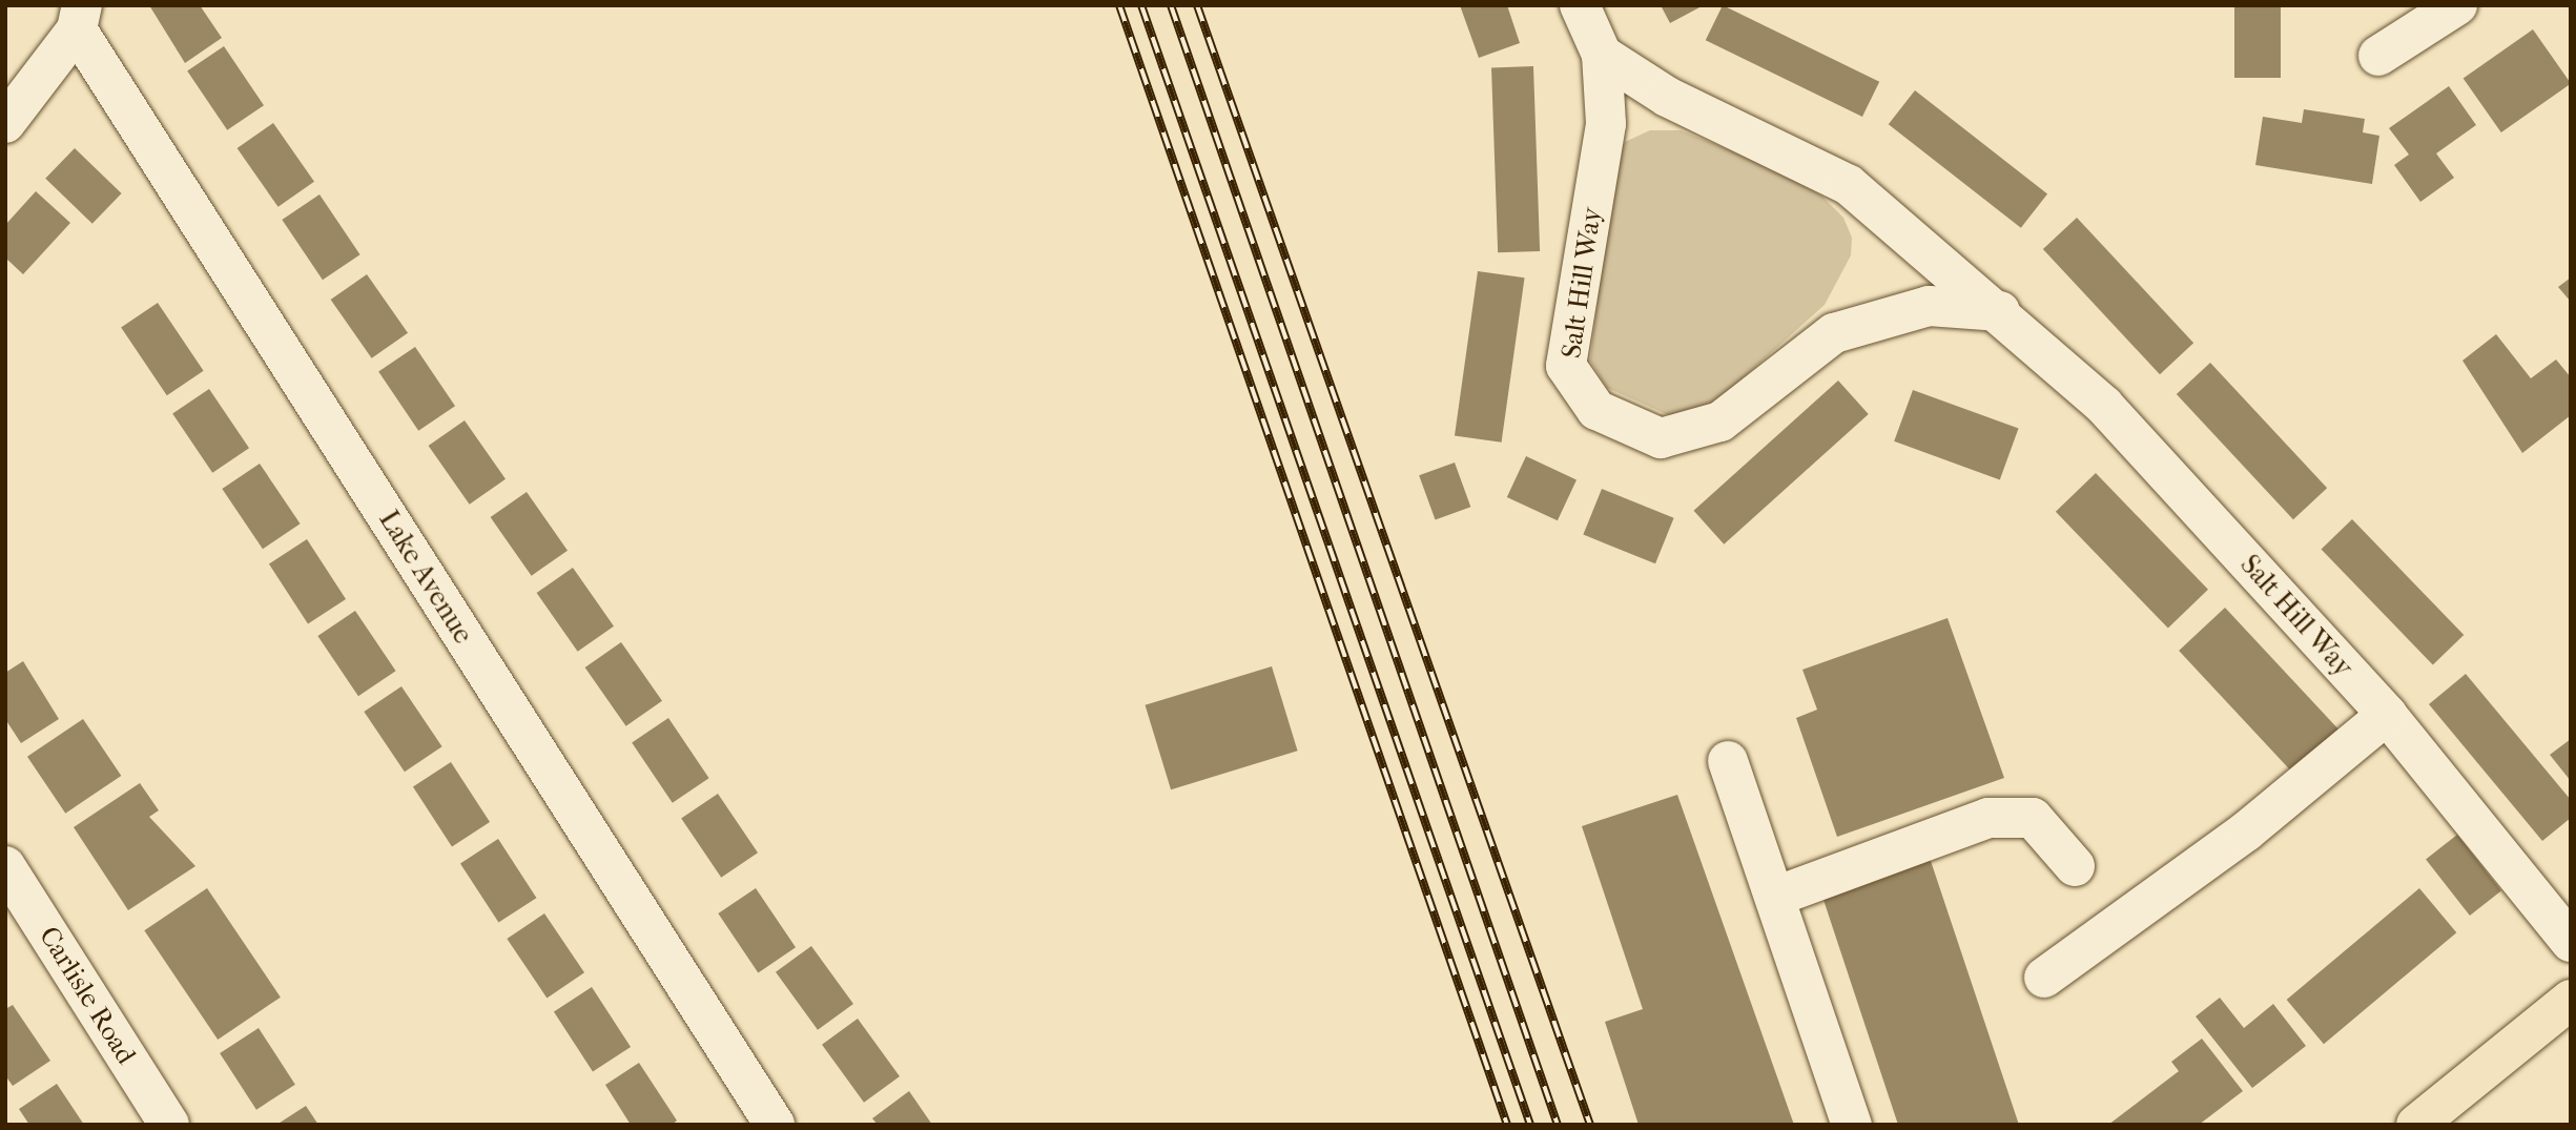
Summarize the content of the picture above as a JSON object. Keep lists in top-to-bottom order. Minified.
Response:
{"streets":{"street":["Salt Hill Way","Lake Avenue","Carlisle Road"]}}
